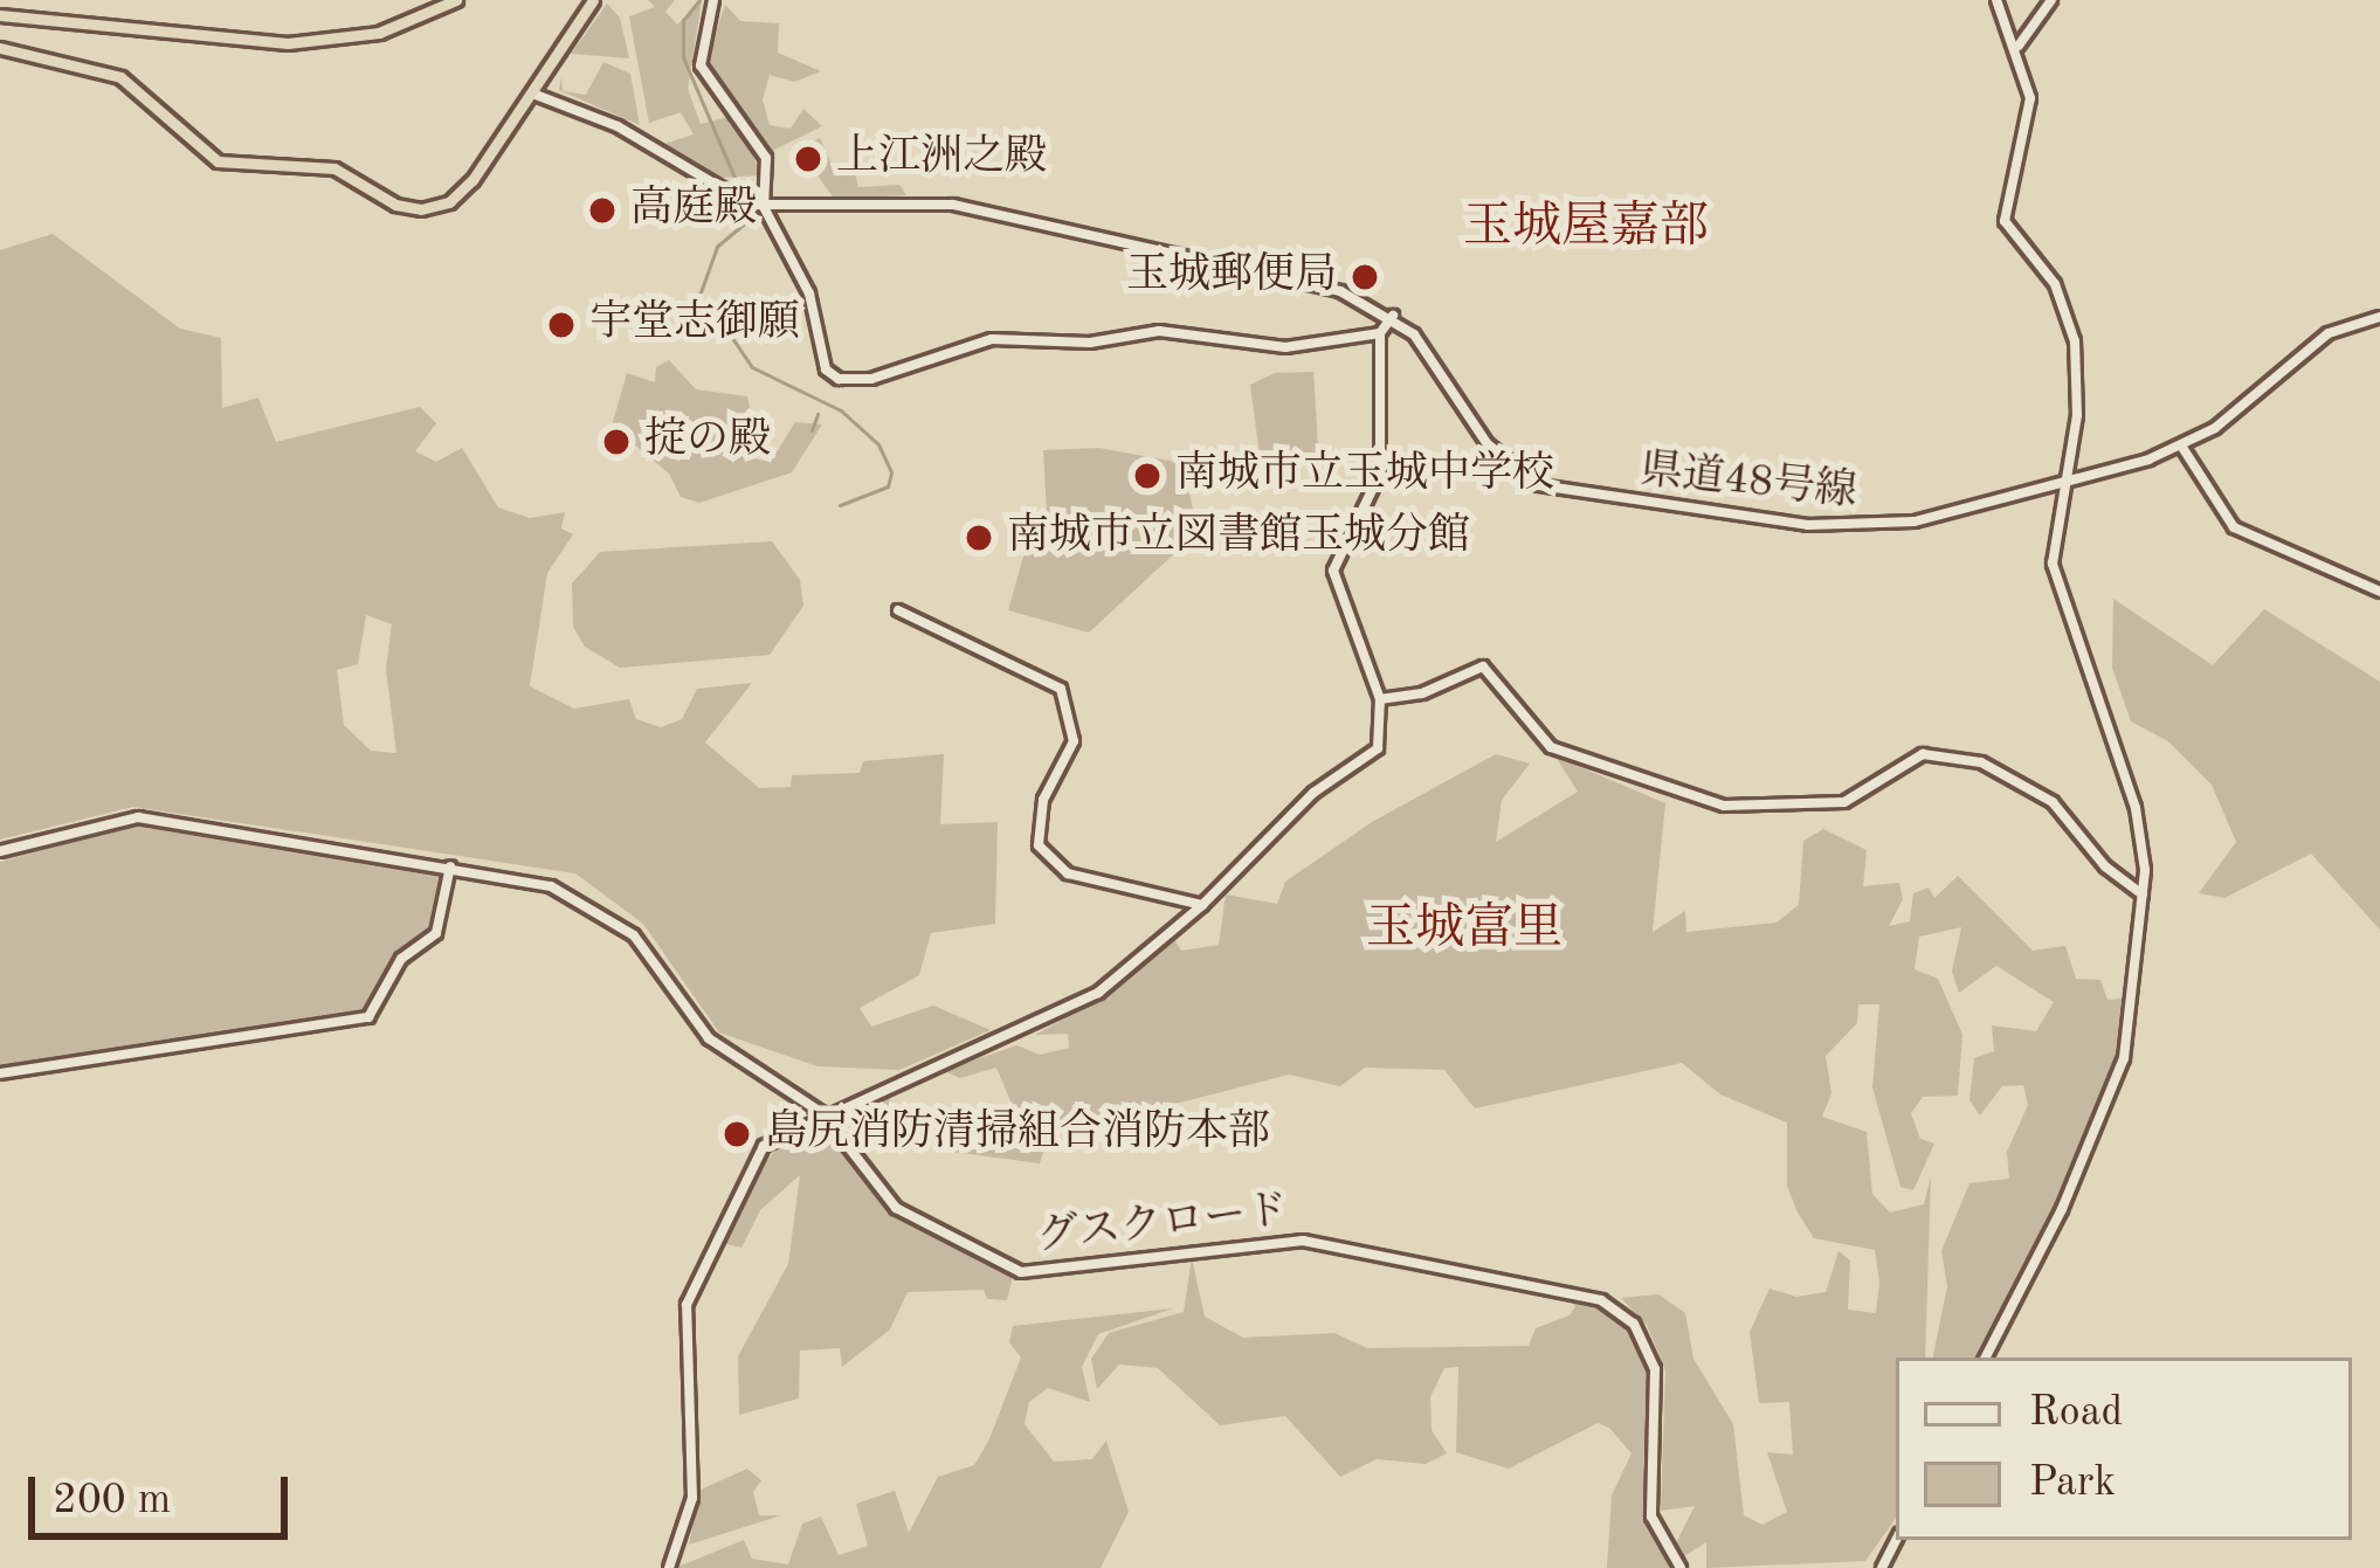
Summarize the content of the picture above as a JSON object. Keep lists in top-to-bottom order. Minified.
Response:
{"streets":{"street":["県道48号線","グスクロード"]},"districts":["玉城屋嘉部","玉城富里"],"places":["上江洲之殿","高庭殿","玉城郵便局","宇堂志御願","掟の殿","南城市立玉城中学校","南城市立図書館玉城分館","島尻消防清掃組合消防本部"],"legend":["Road","Park"],"scale_bar":"200 m"}
